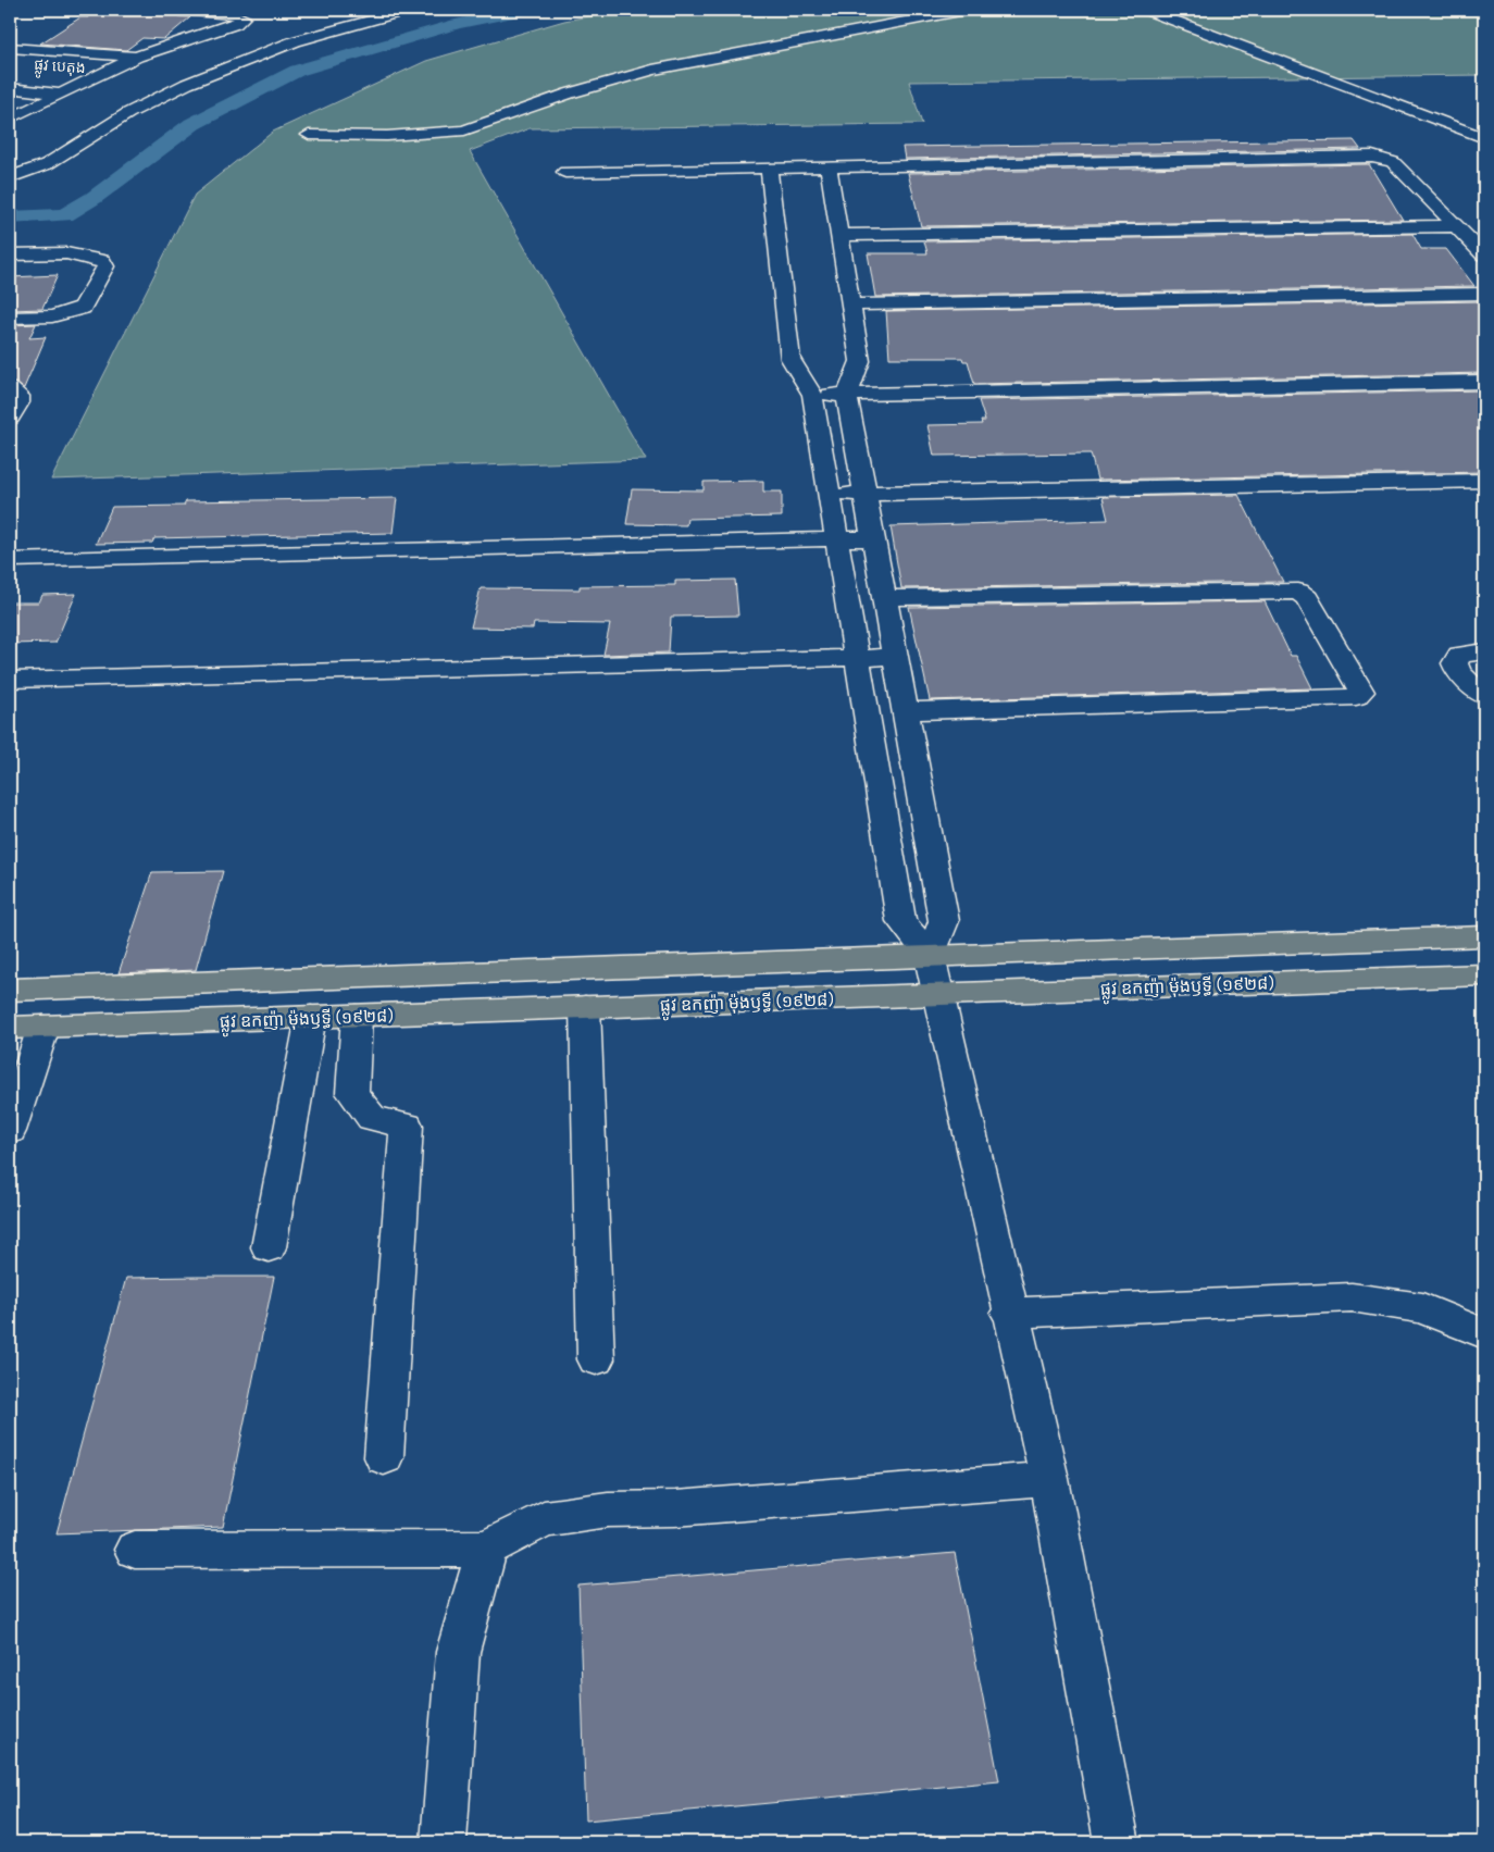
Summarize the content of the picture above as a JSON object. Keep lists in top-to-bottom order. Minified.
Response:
{"streets":{"main road":["ផ្លូវ ឧកញ៉ា ម៉ុងឫទ្ធី (១៩២៨)"],"street":["ផ្លូវ បេតុង"]}}
